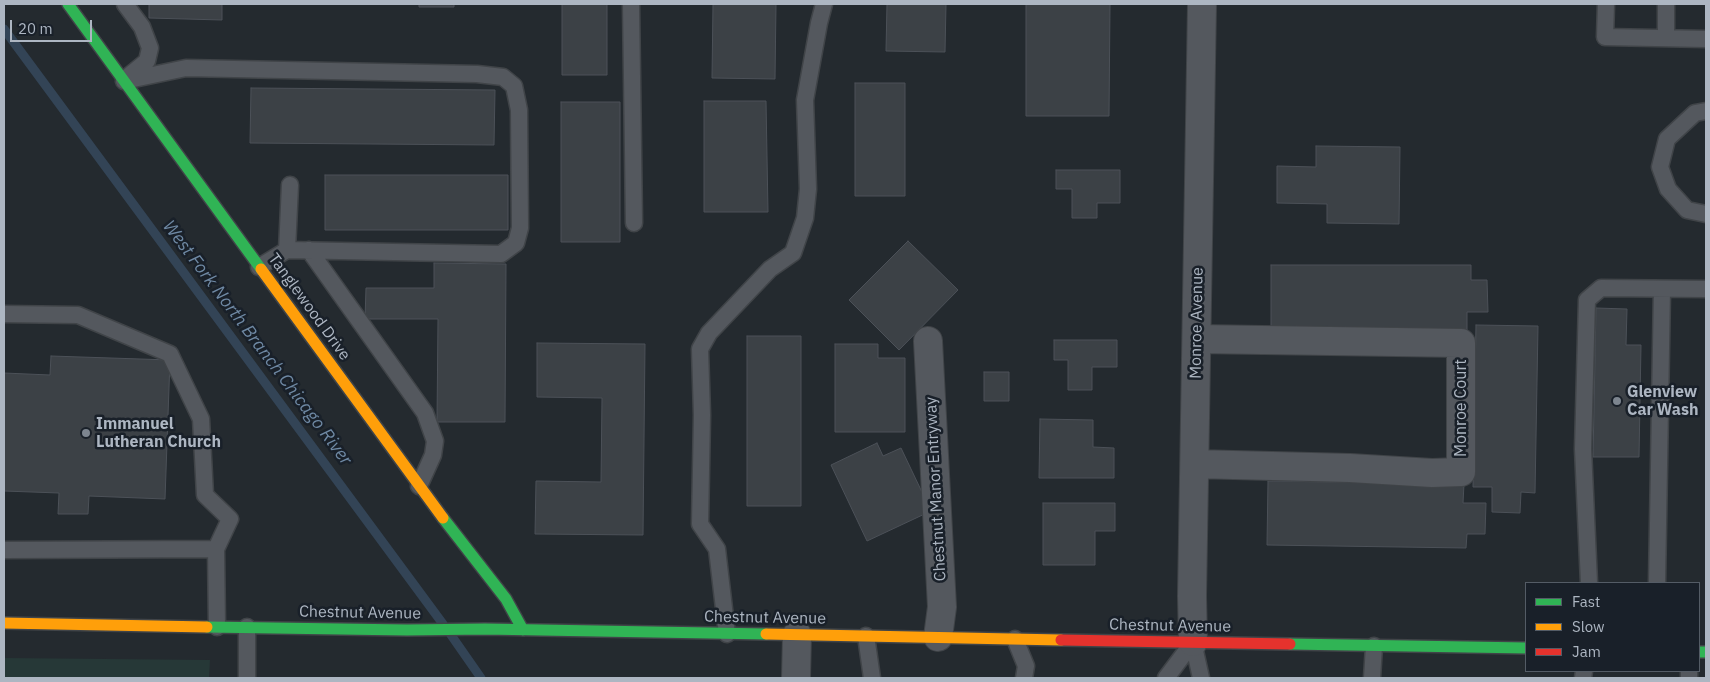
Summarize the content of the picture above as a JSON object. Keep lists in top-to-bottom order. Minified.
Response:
{"streets":{"street":["Tanglewood Drive","Monroe Avenue","Monroe Court","Chestnut Manor Entryway","Chestnut Avenue"]},"crossings":[["Tanglewood Drive","Chestnut Avenue"],["Monroe Avenue","Monroe Court"],["Monroe Avenue","Chestnut Avenue"],["Chestnut Manor Entryway","Chestnut Avenue"]],"water":["West Fork North Branch Chicago River"],"places":["Glenview Car Wash","Immanuel Lutheran Church"],"legend":["Fast","Slow","Jam"],"scale_bar":"20 m"}
